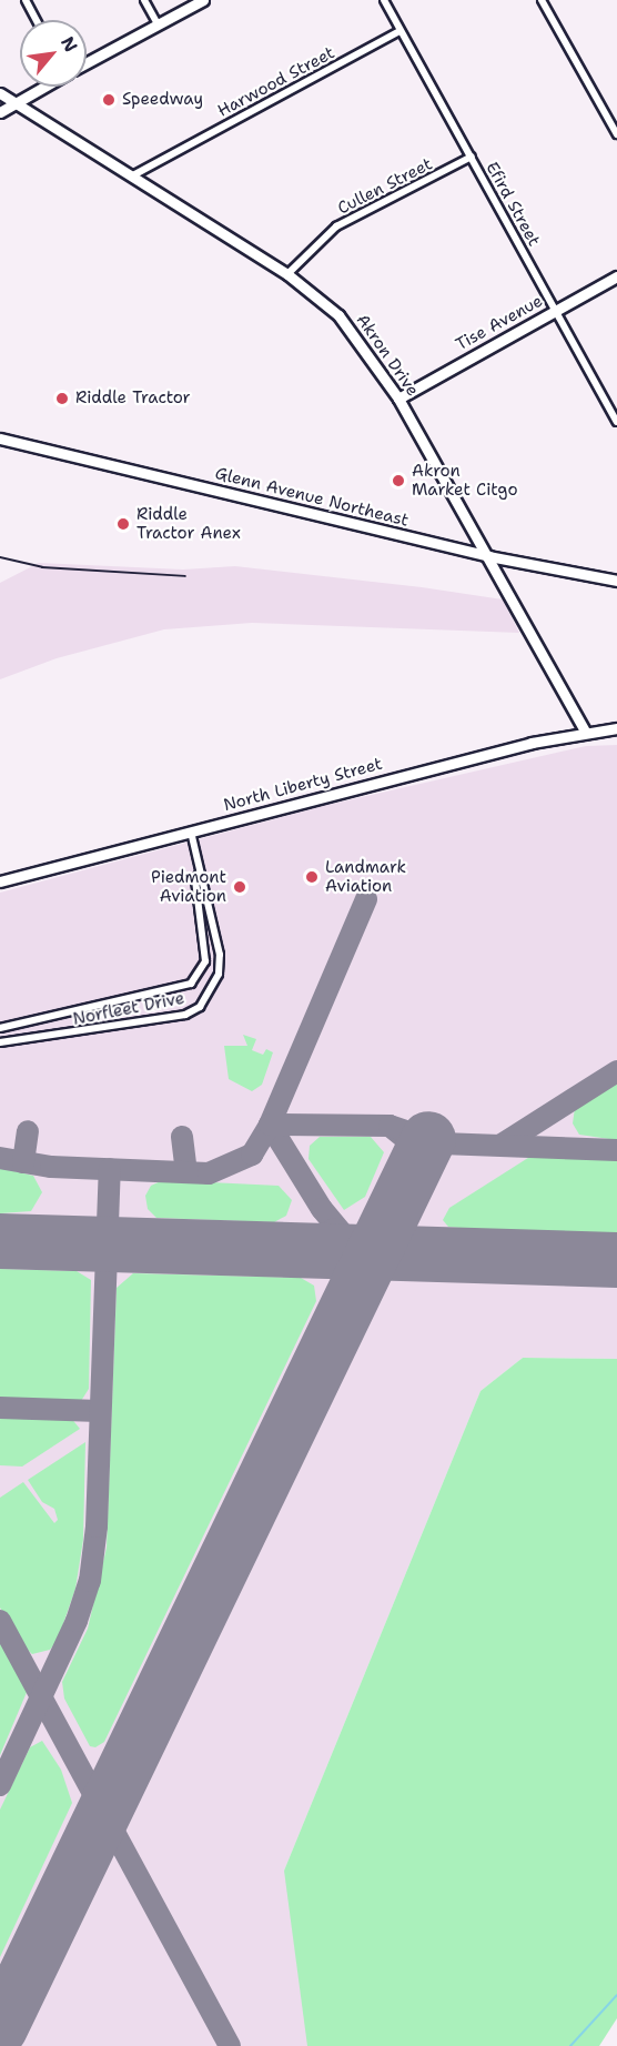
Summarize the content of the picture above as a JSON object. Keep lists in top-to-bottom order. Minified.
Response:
{"streets":{"main road":["Tise Avenue","Akron Drive","Glenn Avenue Northeast","North Liberty Street"],"street":["Harwood Street","Cullen Street","Efird Street","Norfleet Drive"]},"crossings":[["Harwood Street","Efird Street"],["Harwood Street","Akron Drive"],["Cullen Street","Efird Street"],["Cullen Street","Akron Drive"],["Efird Street","Tise Avenue"],["Tise Avenue","Akron Drive"],["Akron Drive","Glenn Avenue Northeast"],["Akron Drive","North Liberty Street"],["North Liberty Street","Norfleet Drive"]],"places":["Speedway","Riddle Tractor","Akron Market Citgo","Riddle Tractor Anex","Landmark Aviation","Piedmont Aviation"],"north":"top right"}
